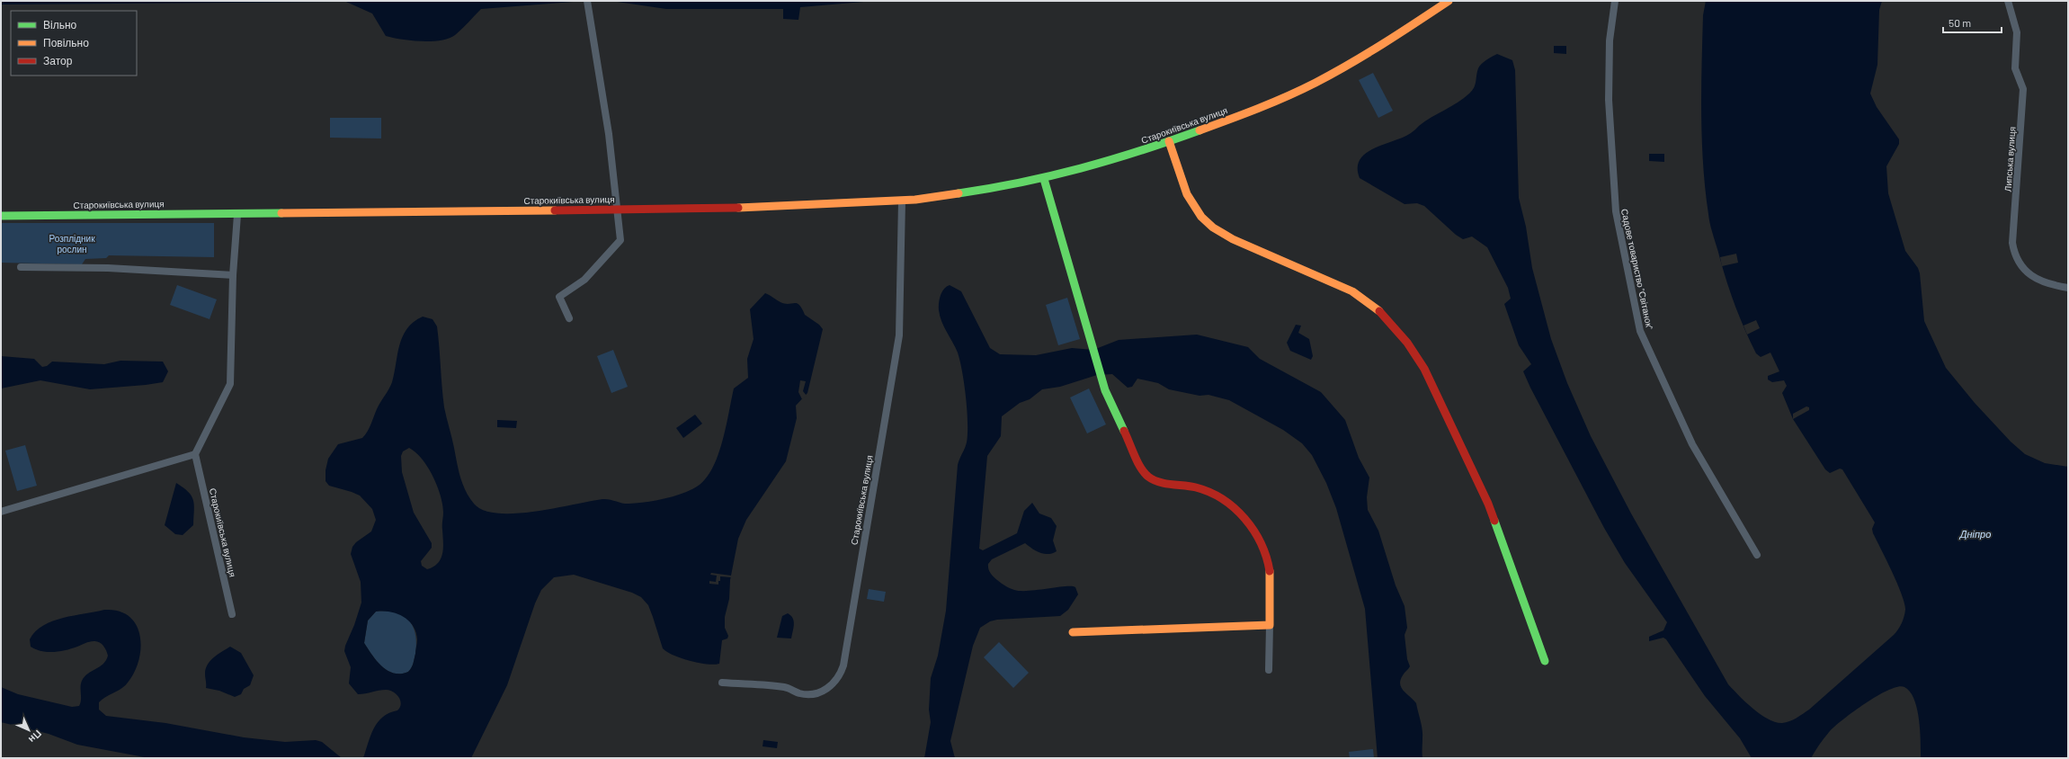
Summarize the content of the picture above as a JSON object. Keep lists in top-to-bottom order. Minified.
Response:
{"streets":{"street":["Старокиївська вулиця","Липська вулиця","Садове товариство \"Світанок\""]},"water":["Дніпро"],"parks":["Розплідник рослин"],"legend":["Вільно","Повільно","Затор"],"scale_bar":"50 m","north":"bottom right"}
